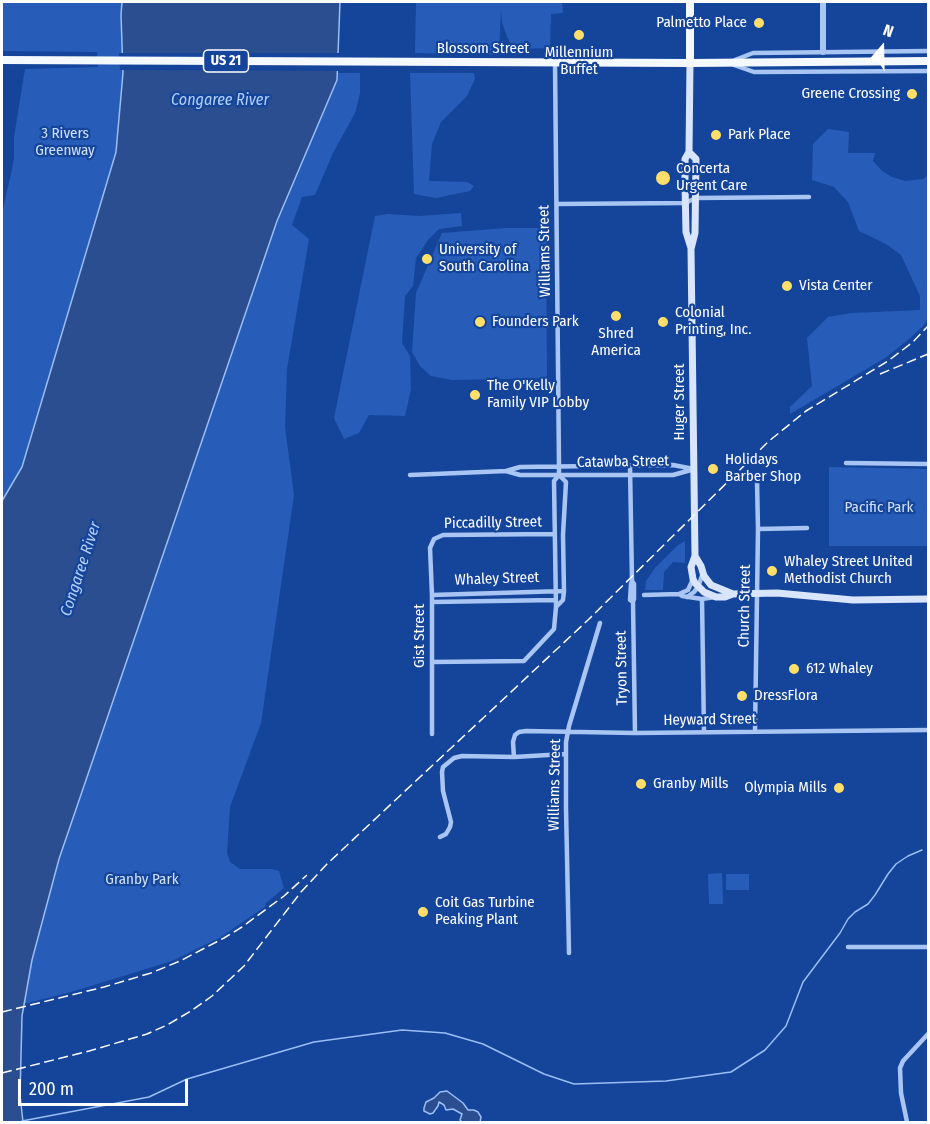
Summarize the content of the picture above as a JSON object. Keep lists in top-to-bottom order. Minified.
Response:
{"streets":{"main road":["Blossom Street","US 21","Huger Street"],"street":["Williams Street","Catawba Street","Piccadilly Street","Whaley Street","Church Street","Gist Street","Tryon Street","Heyward Street"]},"crossings":[["Blossom Street","Williams Street"],["Blossom Street","Huger Street"],["Williams Street","Catawba Street"],["Williams Street","Piccadilly Street"],["Williams Street","Whaley Street"],["Williams Street","Heyward Street"],["Huger Street","Catawba Street"],["Catawba Street","Tryon Street"],["Piccadilly Street","Gist Street"],["Whaley Street","Gist Street"],["Church Street","Heyward Street"],["Tryon Street","Heyward Street"]],"water":["Congaree River"],"parks":["3 Rivers Greenway","Pacific Park","Granby Park"],"places":["Palmetto Place","Millennium Buffet","Greene Crossing","Park Place","Concerta Urgent Care","University of South Carolina","Vista Center","Shred America","Founders Park","Colonial Printing, Inc.","The O'Kelly Family VIP Lobby","Holidays Barber Shop","Whaley Street United Methodist Church","612 Whaley","DressFlora","Granby Mills","Olympia Mills","Coit Gas Turbine Peaking Plant"],"scale_bar":"200 m","north":"top"}
